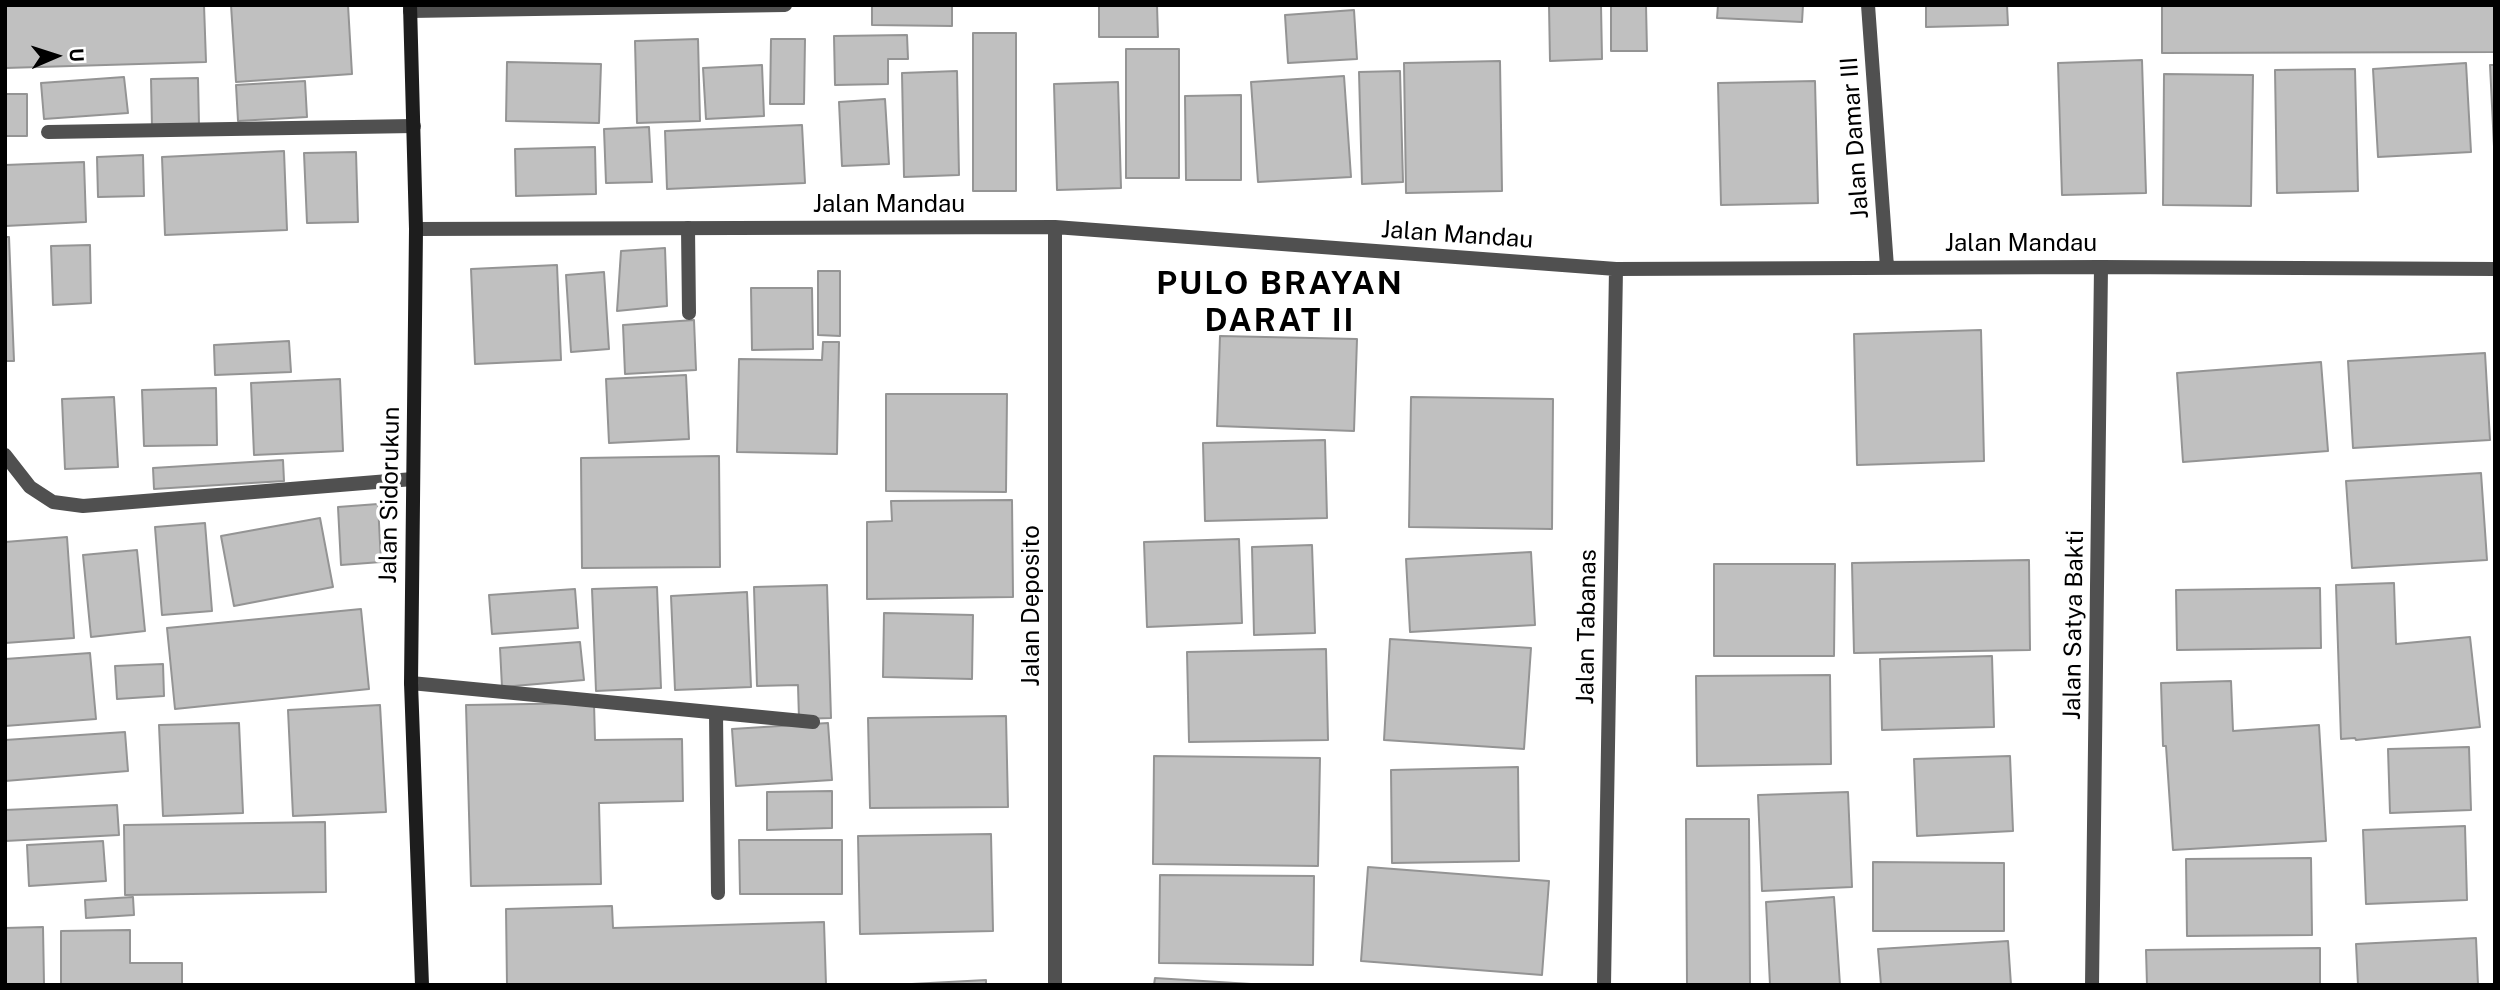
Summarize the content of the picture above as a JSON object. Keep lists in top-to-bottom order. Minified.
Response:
{"streets":{"street":["Jalan Damar III","Jalan Mandau","Jalan Sidorukun","Jalan Deposito","Jalan Satya Bakti","Jalan Tabanas"]},"crossings":[["Jalan Damar III","Jalan Mandau"],["Jalan Mandau","Jalan Sidorukun"],["Jalan Mandau","Jalan Deposito"],["Jalan Mandau","Jalan Satya Bakti"],["Jalan Mandau","Jalan Tabanas"]],"districts":["PULO BRAYAN DARAT II"],"north":"right"}
